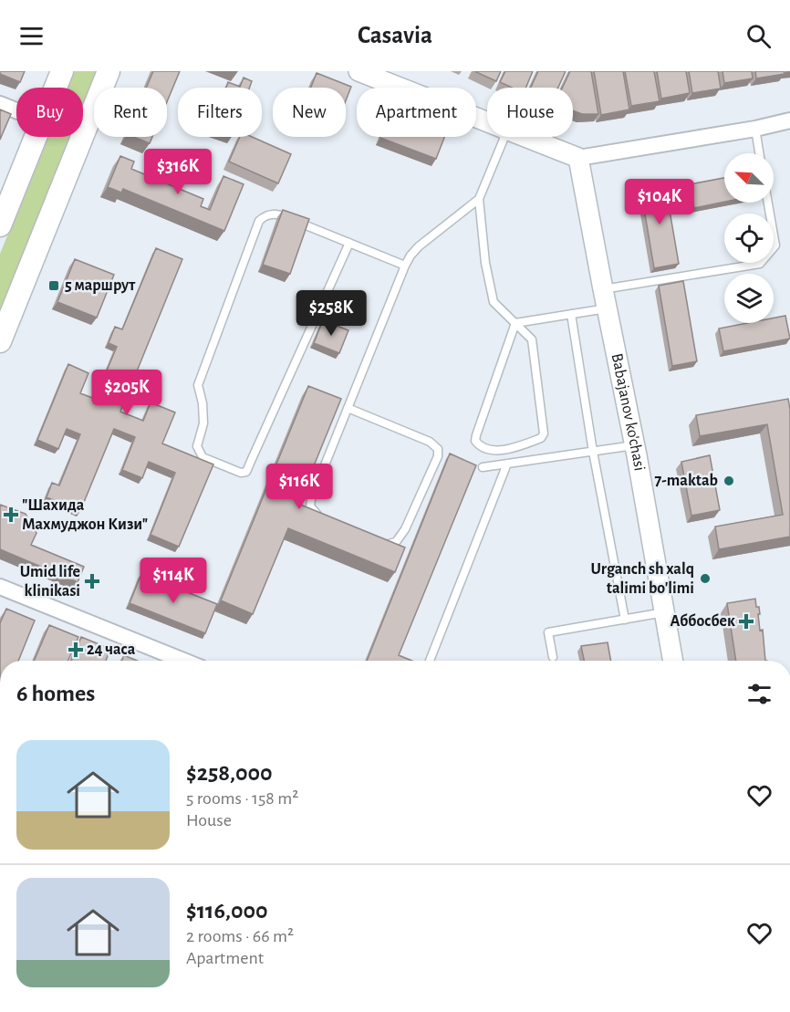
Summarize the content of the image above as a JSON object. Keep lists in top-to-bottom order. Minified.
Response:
{"streets":{"street":["Babajanov ko'chasi"]},"places":{"transit":["5 маршрут"],"other":["7-maktab","Urganch sh xalq talimi bo'limi"],"health":["\"Шахида Махмуджон Кизи\"","Umid life klinikasi","Аббосбек","24 часа"]},"north":"top left","page":{"header":"Casavia","chip":["Buy","Rent","Filters","New","Apartment","House"],"price":["$316K","$104K","$258K","$205K","$116K","$114K"],"heading":"6 homes","list":[{"name":"$258,000","note":"5 rooms · 158 m² · House"},{"name":"$116,000","note":"2 rooms · 66 m² · Apartment"}]}}
